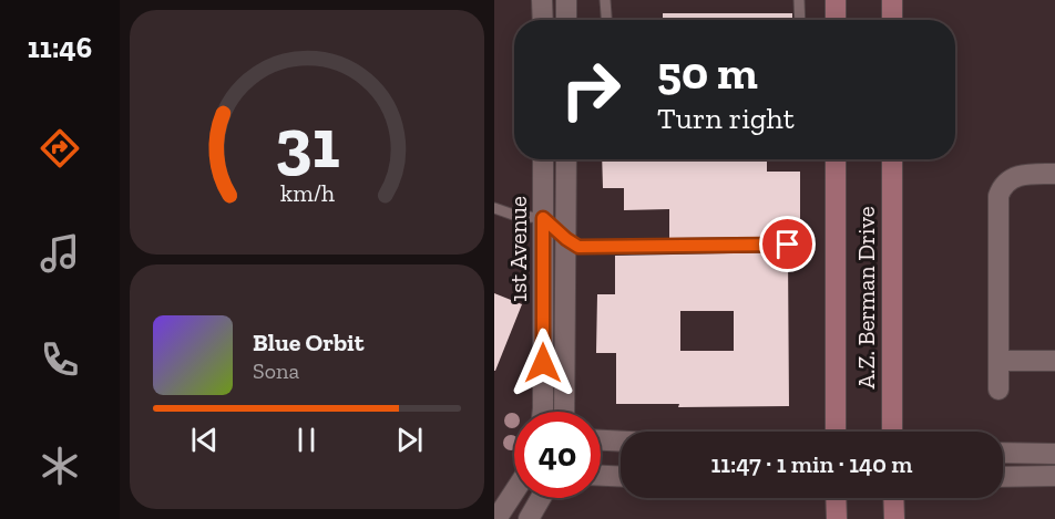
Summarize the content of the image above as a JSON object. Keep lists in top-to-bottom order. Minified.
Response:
{"streets":{"main road":["A.Z. Berman Drive"],"street":["1st Avenue"]},"page":{"tabs":"11:46","turn":["50 m","Turn right"],"song":["Blue Orbit","Sona"],"limit":"40","trip":"11:47 · 1 min · 140 m","gauge":["31","km/h"]}}
